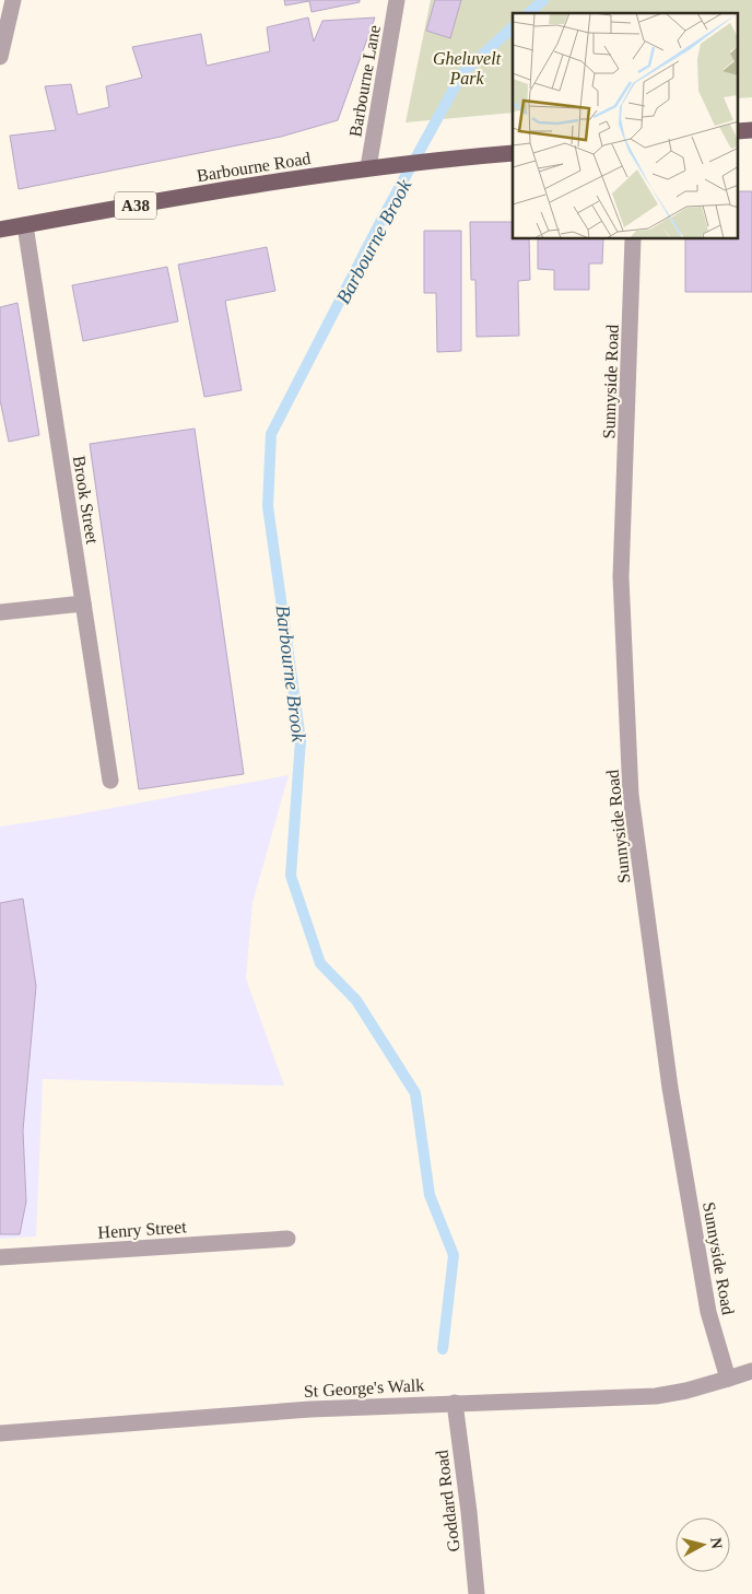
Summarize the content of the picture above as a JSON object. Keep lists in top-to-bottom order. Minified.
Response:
{"streets":{"main road":["Barbourne Road","A38"],"street":["Barbourne Lane","Sunnyside Road","Brook Street","Henry Street","St George's Walk","Goddard Road"]},"crossings":[["Barbourne Lane","Barbourne Road"],["Barbourne Road","Brook Street"],["Sunnyside Road","St George's Walk"],["St George's Walk","Goddard Road"]],"water":["Barbourne Brook"],"parks":["Gheluvelt Park"],"north":"right"}
